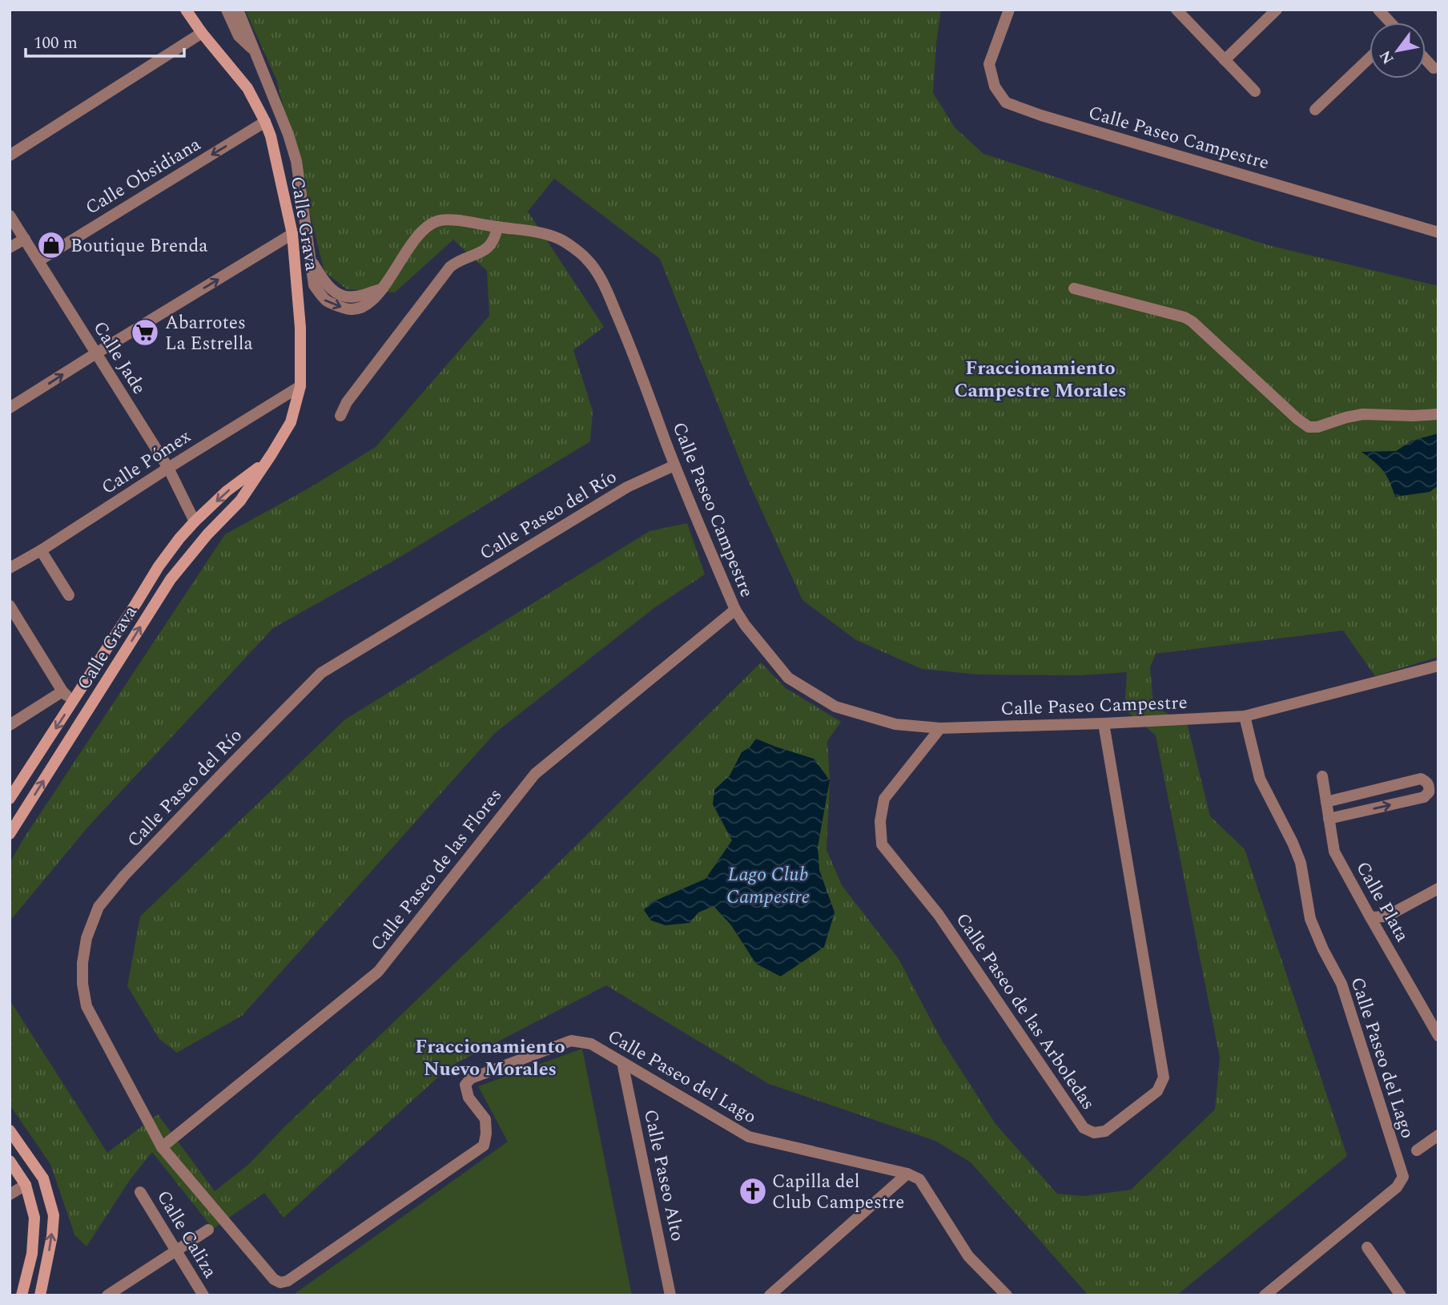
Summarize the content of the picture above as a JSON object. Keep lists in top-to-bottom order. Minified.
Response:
{"streets":{"main road":["Calle Grava"],"street":["Calle Paseo Campestre","Calle Obsidiana","Calle Jade","Calle Pómex","Calle Paseo del Río","Calle Paseo de las Flores","Calle Plata","Calle Paseo de las Arboledas","Calle Paseo del Lago","Calle Paseo Alto","Calle Caliza"]},"crossings":[["Calle Paseo Campestre","Calle Paseo del Río"],["Calle Paseo Campestre","Calle Paseo de las Flores"],["Calle Paseo Campestre","Calle Paseo de las Arboledas"],["Calle Paseo Campestre","Calle Paseo del Lago"],["Calle Obsidiana","Calle Grava"],["Calle Obsidiana","Calle Jade"],["Calle Grava","Calle Jade"],["Calle Grava","Calle Pómex"],["Calle Jade","Calle Pómex"],["Calle Paseo del Río","Calle Paseo de las Flores"],["Calle Paseo del Río","Calle Paseo del Lago"],["Calle Paseo del Lago","Calle Paseo Alto"]],"one_way":["Calle Obsidiana"],"districts":["Fraccionamiento Campestre Morales","Fraccionamiento Nuevo Morales"],"water":["Lago Club Campestre"],"places":{"shop":["Boutique Brenda"],"supermarket":["Abarrotes La Estrella"],"church":["Capilla del Club Campestre"]},"scale_bar":"100 m","north":"bottom left"}
